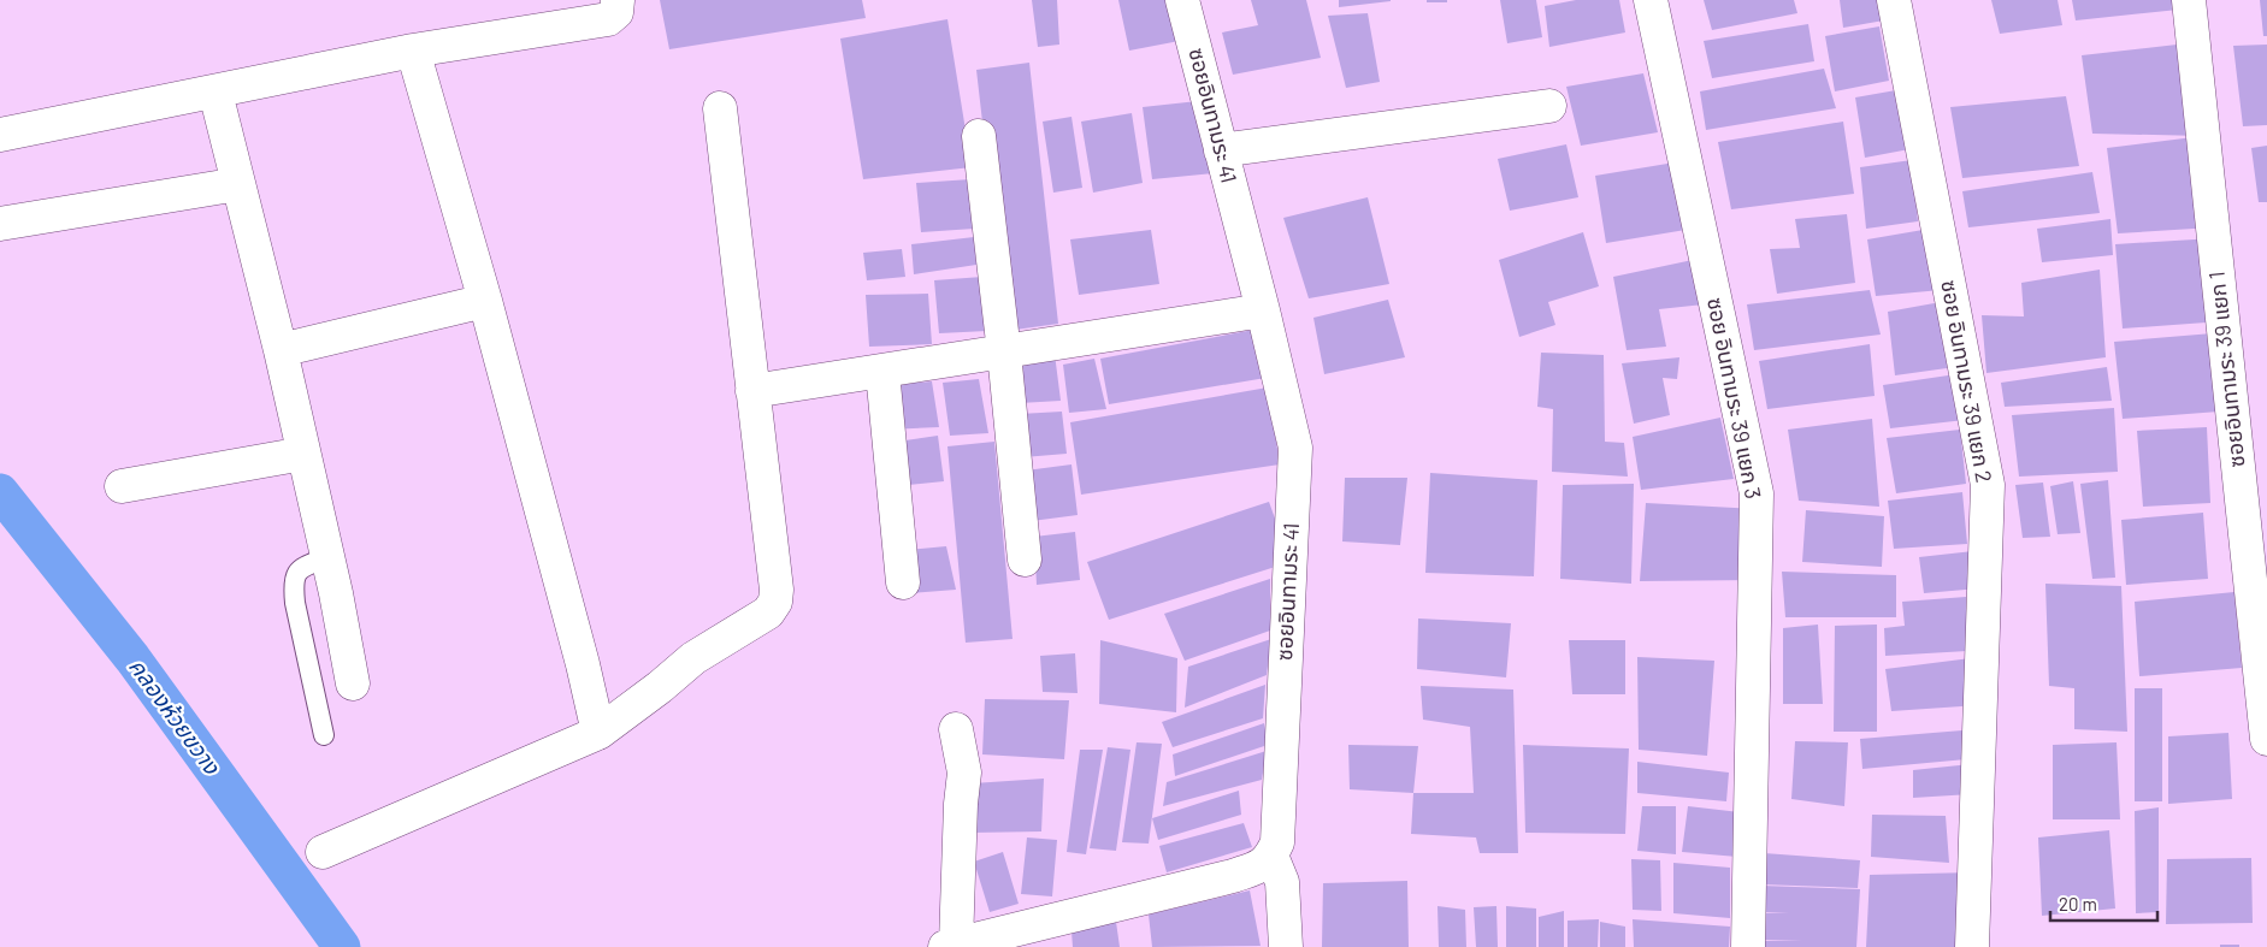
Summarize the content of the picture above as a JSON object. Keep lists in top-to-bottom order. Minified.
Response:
{"streets":{"street":["ซอยอินทามระ 41","ซอยอินทามระ 39 แยก 1","ซอย อินทามระ 39 แยก 2","ซอย อินทามระ 39 แยก 3"]},"water":["คลองห้วยขวาง"],"scale_bar":"20 m"}
